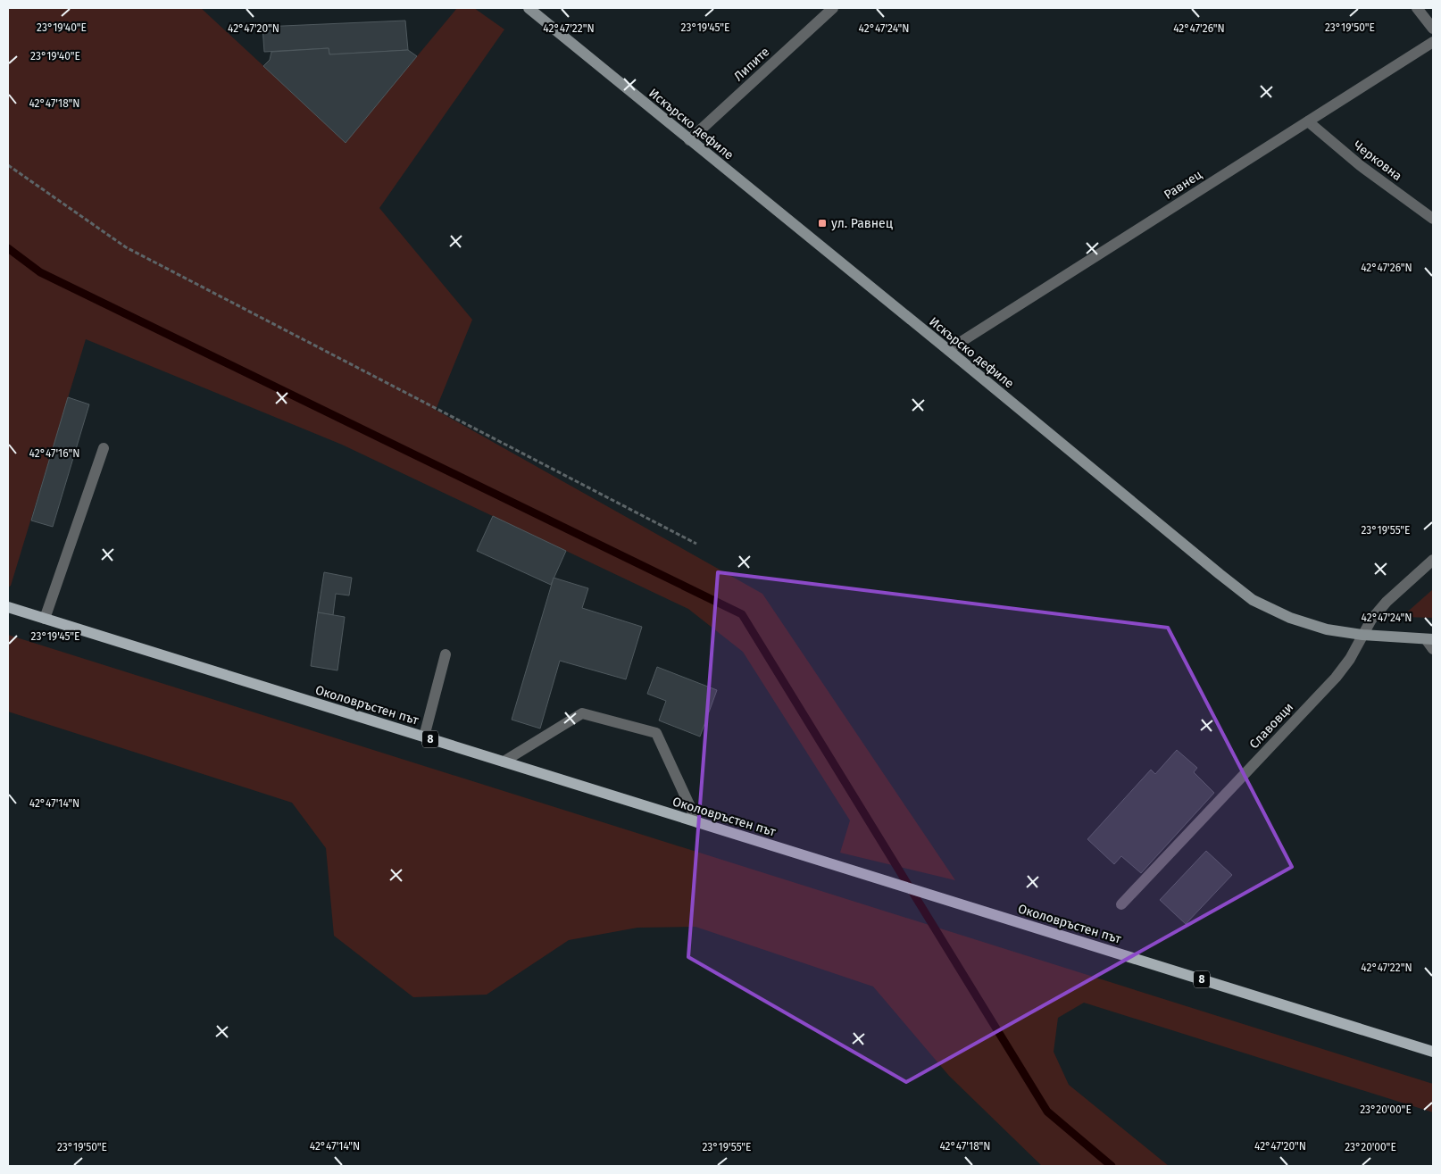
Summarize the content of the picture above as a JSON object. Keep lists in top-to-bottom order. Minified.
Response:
{"streets":{"main road":["Искърско дефиле","Околовръстен път","8"],"street":["Липите","Черковна","Равнец","Славовци"]},"crossings":[["Липите","Искърско дефиле"],["Искърско дефиле","Равнец"],["Искърско дефиле","Славовци"],["Черковна","Равнец"]],"places":{"transit":["ул. Равнец"]},"coordinates":["23°19'45\"E","23°19'50\"E","23°19'40\"E","42°47'20\"N","42°47'22\"N","42°47'24\"N","42°47'26\"N","42°47'18\"N","42°47'16\"N","23°19'55\"E","42°47'14\"N","23°20'00\"E"]}
